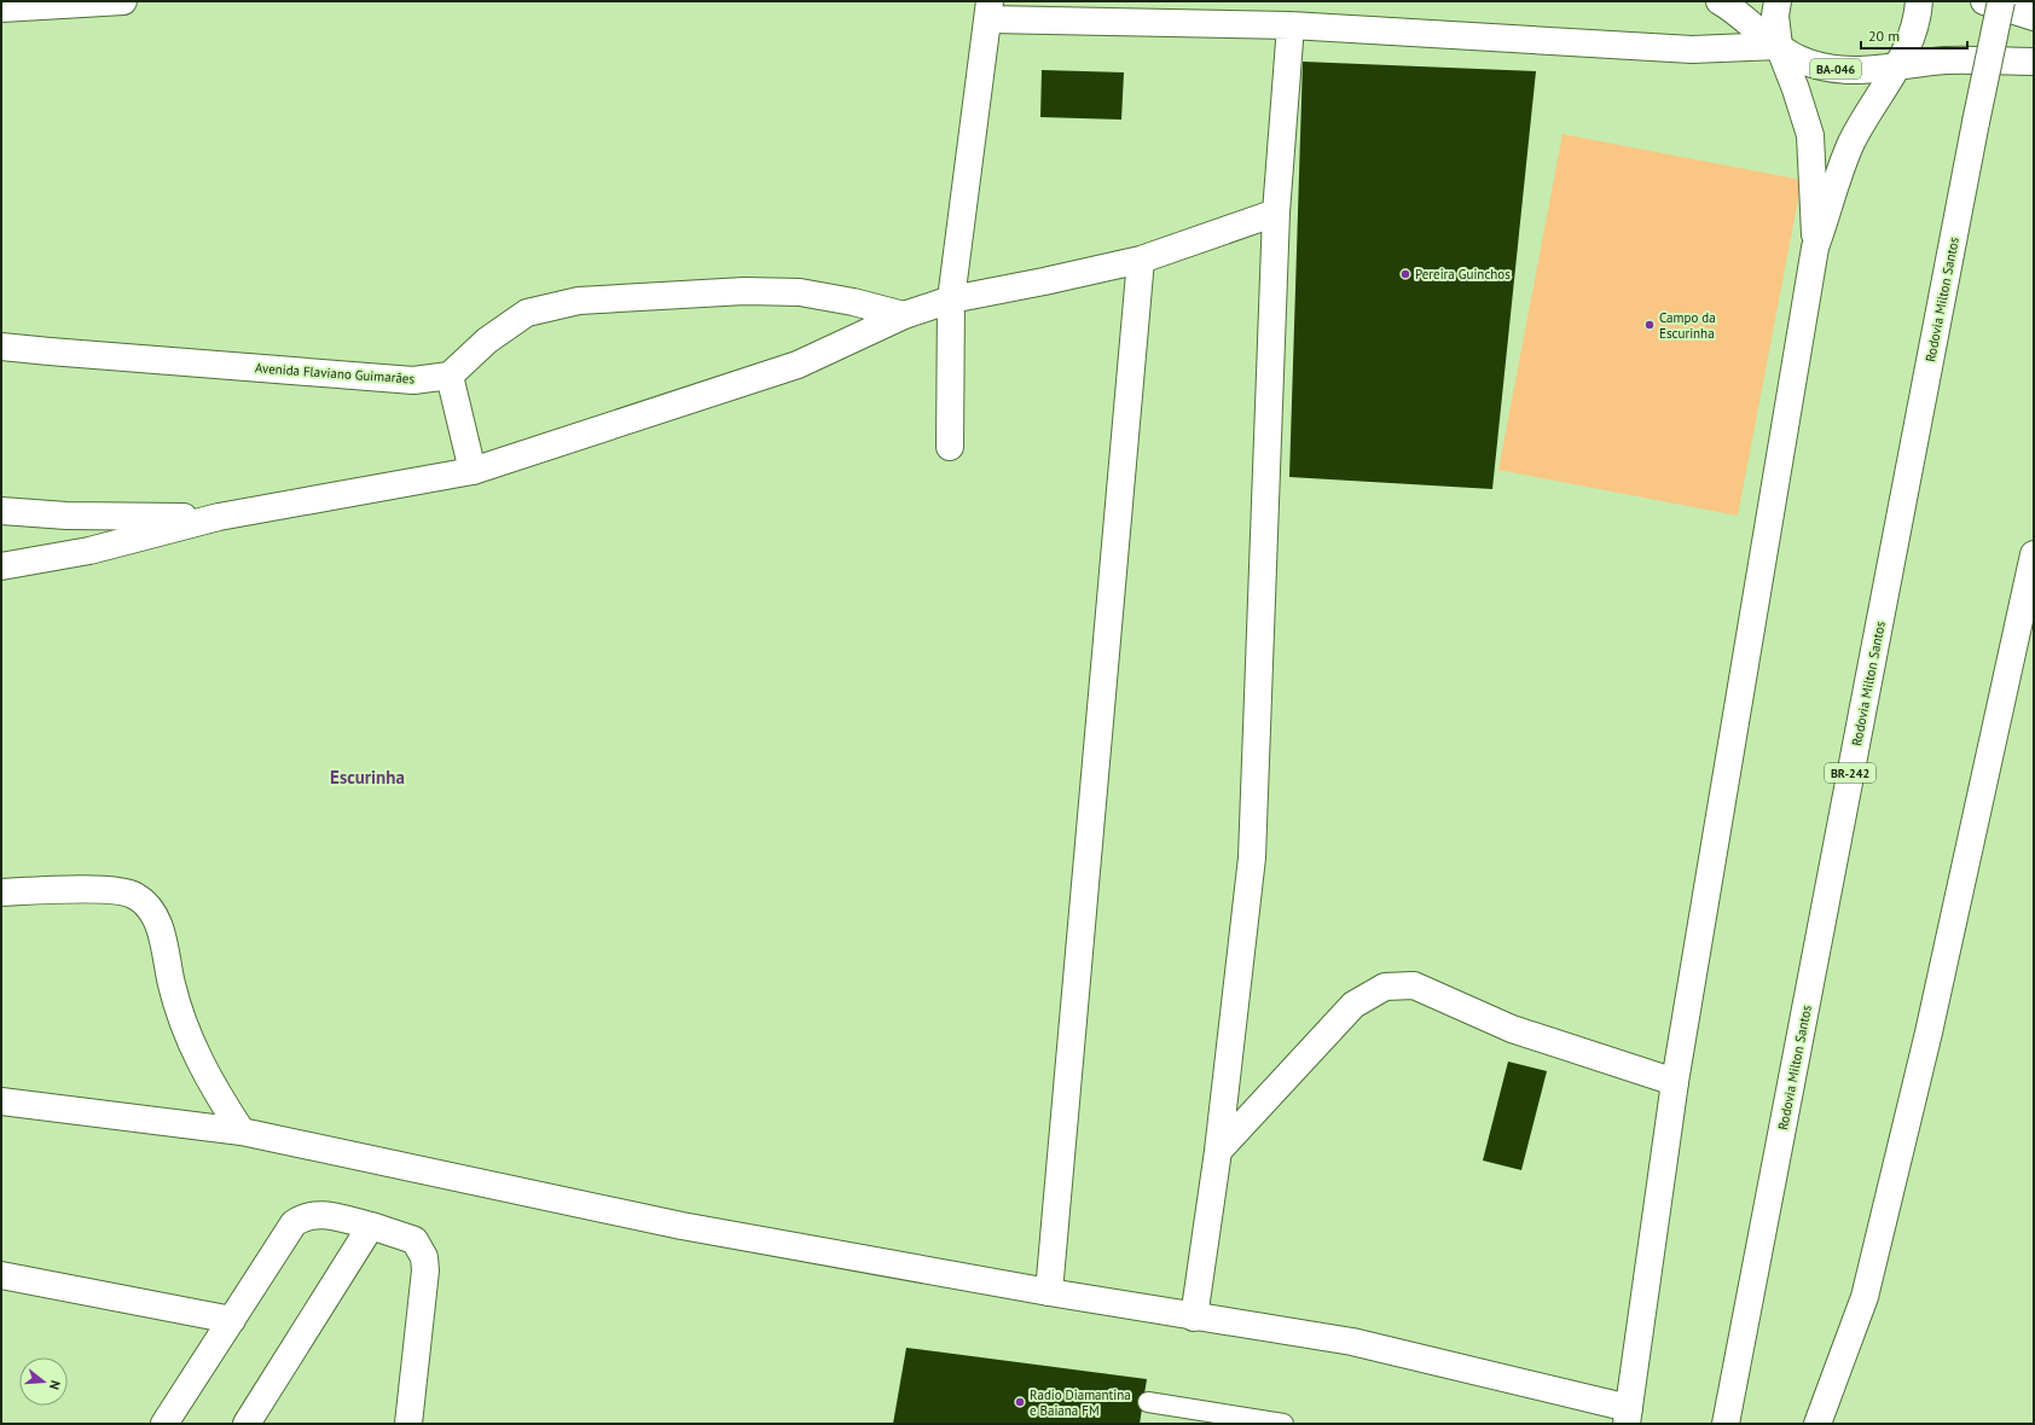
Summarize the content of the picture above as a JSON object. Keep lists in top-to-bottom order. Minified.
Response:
{"streets":{"main road":["BA-046","Rodovia Milton Santos","Avenida Flaviano Guimarães","BR-242"]},"districts":["Escurinha"],"places":["Pereira Guinchos","Campo da Escurinha","Radio Diamantina e Baiana FM"],"scale_bar":"20 m","north":"right"}
